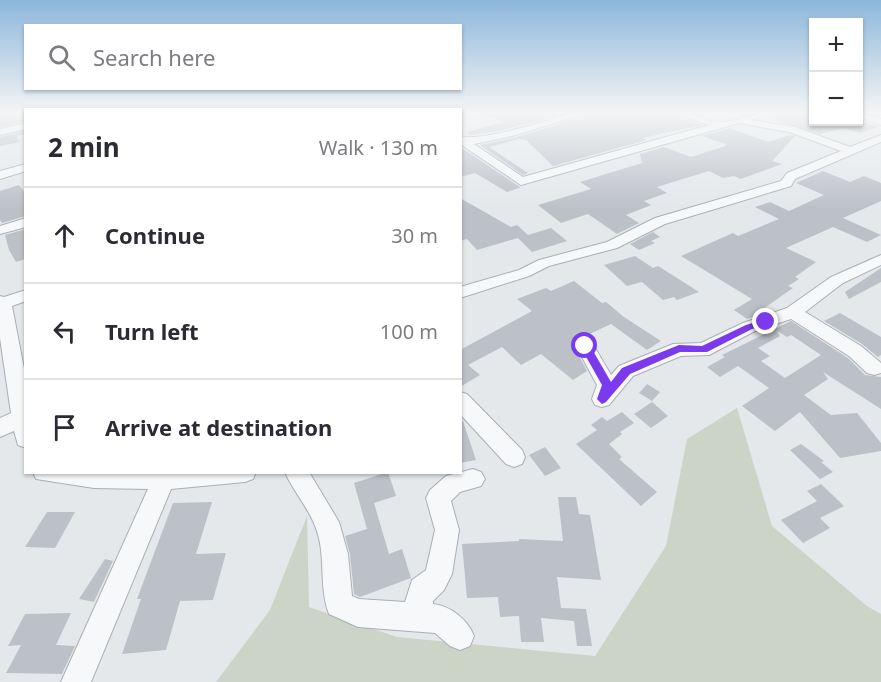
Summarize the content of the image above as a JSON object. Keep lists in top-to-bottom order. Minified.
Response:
{"page":{"map_buttons":["+","−"],"search":"Search here","heading":["2 min","Walk · 130 m"],"list":[["Continue","30 m"],["Turn left","100 m"],"Arrive at destination"]}}
